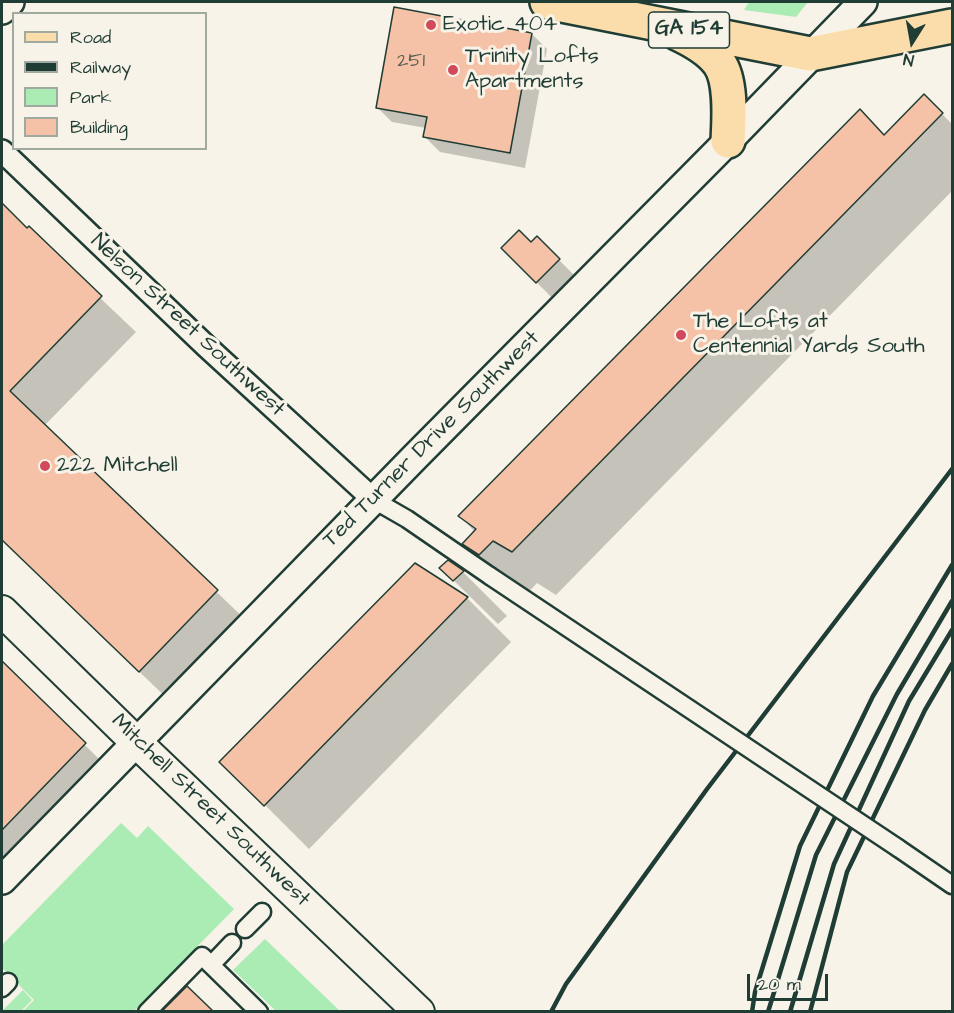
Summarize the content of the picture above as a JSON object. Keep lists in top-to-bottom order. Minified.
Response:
{"streets":{"main road":["GA 154","Mitchell Street Southwest"],"street":["Nelson Street Southwest","Ted Turner Drive Southwest"]},"crossings":[["GA 154","Ted Turner Drive Southwest"],["Nelson Street Southwest","Ted Turner Drive Southwest"],["Ted Turner Drive Southwest","Mitchell Street Southwest"]],"places":["Exotic 404","Trinity Lofts Apartments","The Lofts at Centennial Yards South","222 Mitchell"],"house_numbers":["251"],"legend":["Road","Railway","Park","Building"],"scale_bar":"20 m","north":"bottom"}
